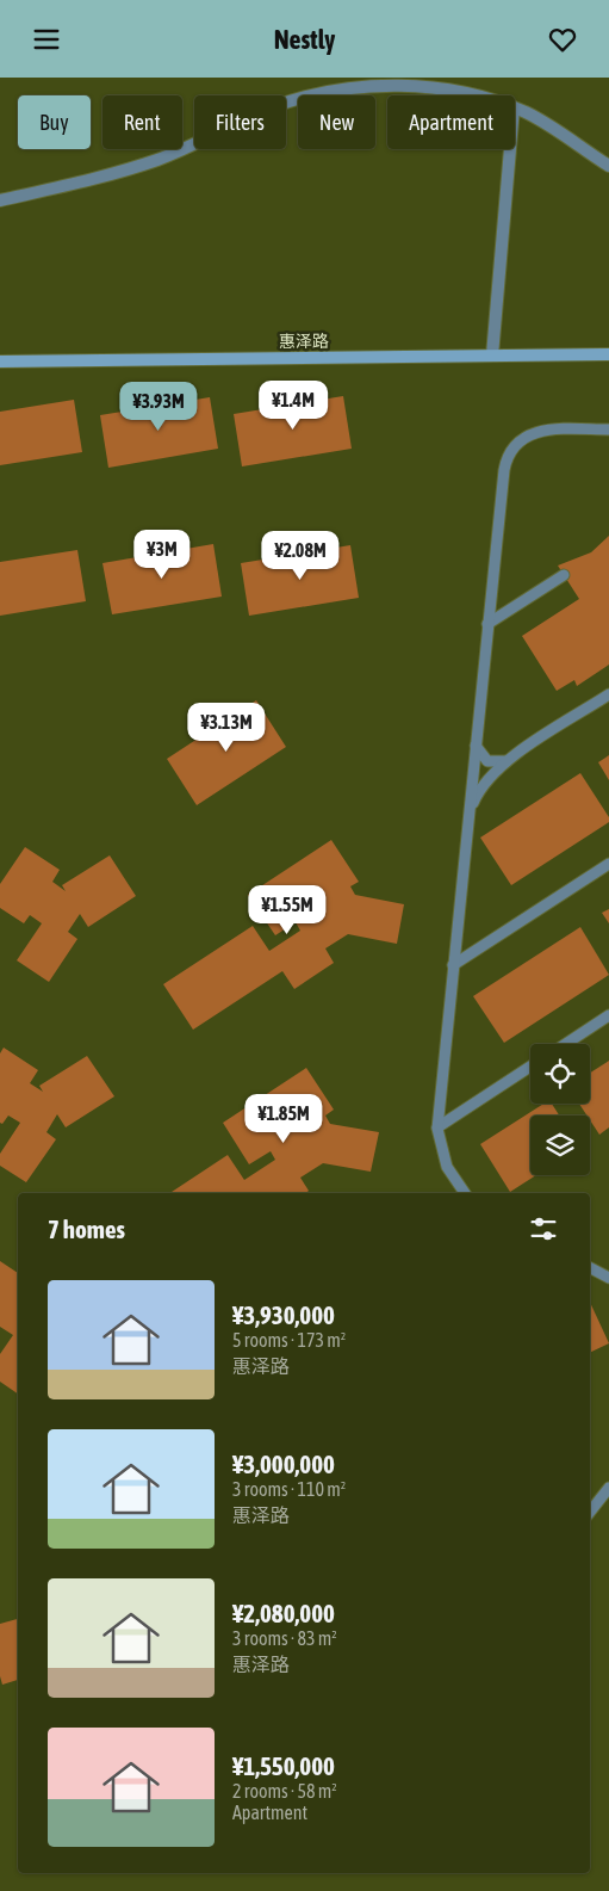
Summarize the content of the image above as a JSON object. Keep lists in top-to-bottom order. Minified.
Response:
{"streets":{"street":["惠泽路"]},"page":{"header":"Nestly","chip":["Buy","Rent","Filters","New","Apartment"],"price":["¥1.4M","¥3.93M","¥3M","¥2.08M","¥3.13M","¥1.55M","¥1.85M"],"heading":"7 homes","list":[{"name":"¥3,930,000","note":"5 rooms · 173 m² · 惠泽路"},{"name":"¥3,000,000","note":"3 rooms · 110 m² · 惠泽路"},{"name":"¥2,080,000","note":"3 rooms · 83 m² · 惠泽路"},{"name":"¥1,550,000","note":"2 rooms · 58 m² · Apartment"}]}}
